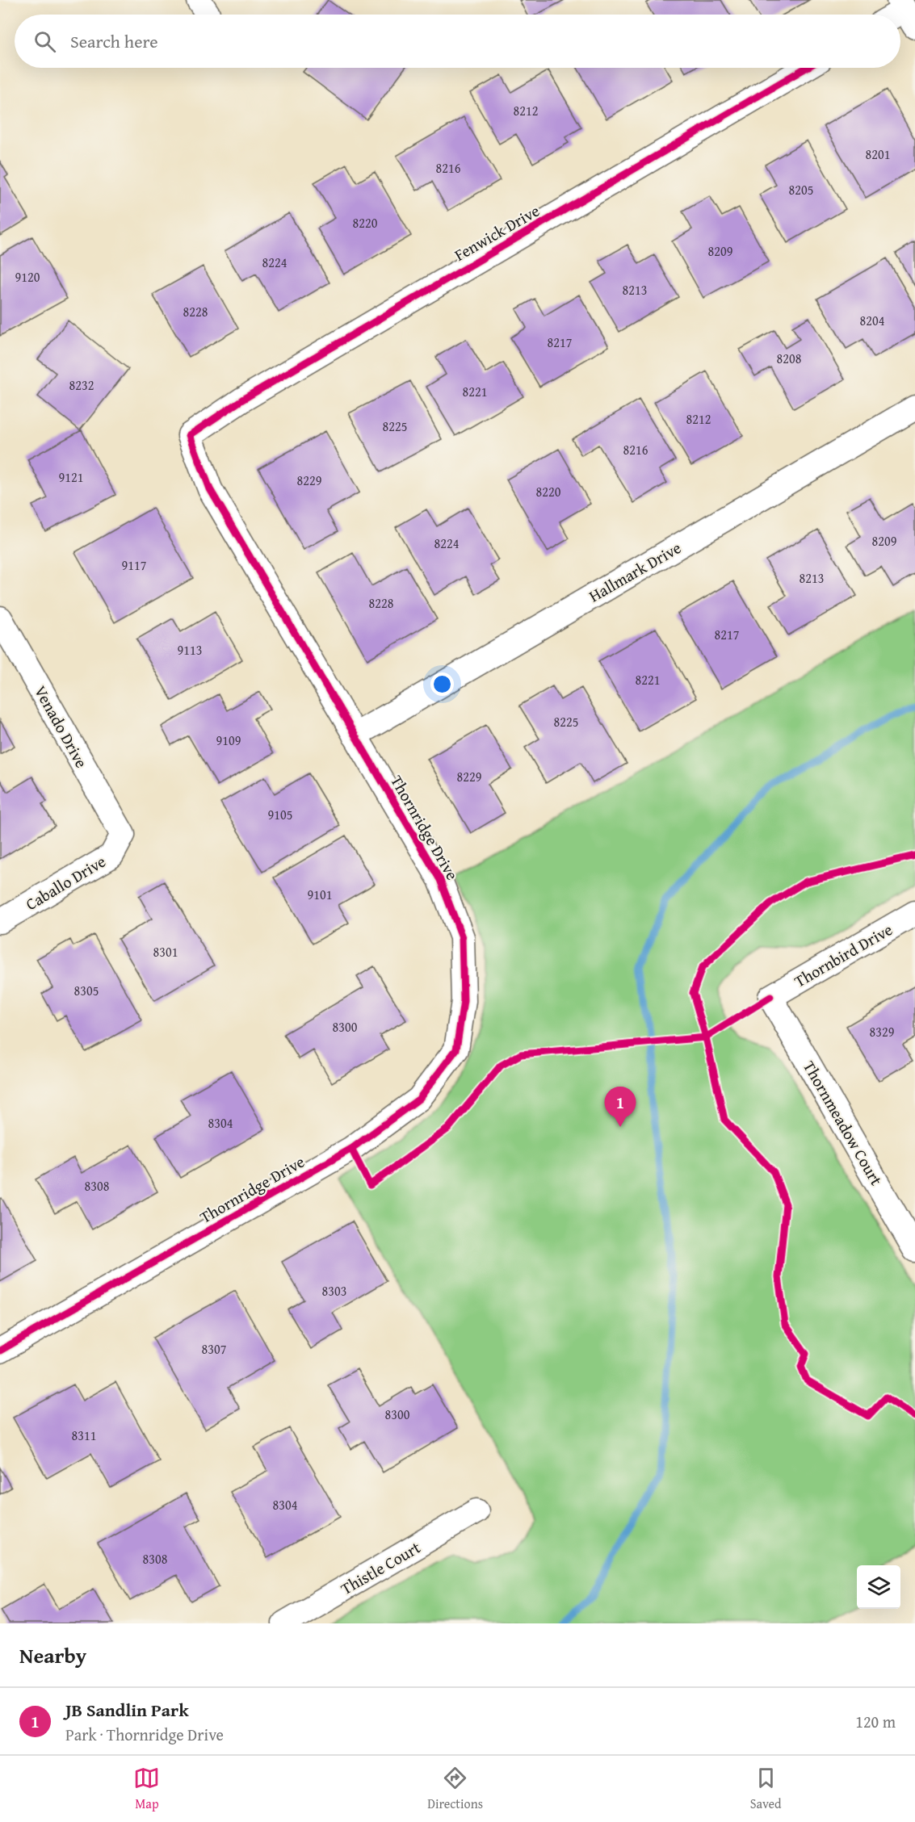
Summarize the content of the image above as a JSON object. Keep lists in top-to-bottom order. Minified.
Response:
{"streets":{"street":["Fenwick Drive","Hallmark Drive","Venado Drive","Thornridge Drive","Caballo Drive","Thornbird Drive","Thornmeadow Court","Thistle Court"]},"crossings":[["Fenwick Drive","Thornridge Drive"],["Hallmark Drive","Thornridge Drive"],["Venado Drive","Caballo Drive"],["Thornbird Drive","Thornmeadow Court"]],"house_numbers":["8212","8201","8216","8205","8220","8209","8224","9120","8213","8228","8204","8217","8208","8232","8221","8212","8225","8216","9121","8229","8220","8209","8224","9117","8213","8228","8217","9113","8221","8225","9109","8229","9105","9101","8301","8305","8300","8329","8304","8308","8303","8307","8300","8311","8304","8308"],"page":{"search":"Search here","pins":"1","heading":"Nearby","list":[{"mark":"1","name":"JB Sandlin Park","note":"Park · Thornridge Drive","value":"120 m"}],"nav":["Map","Directions","Saved"]}}
